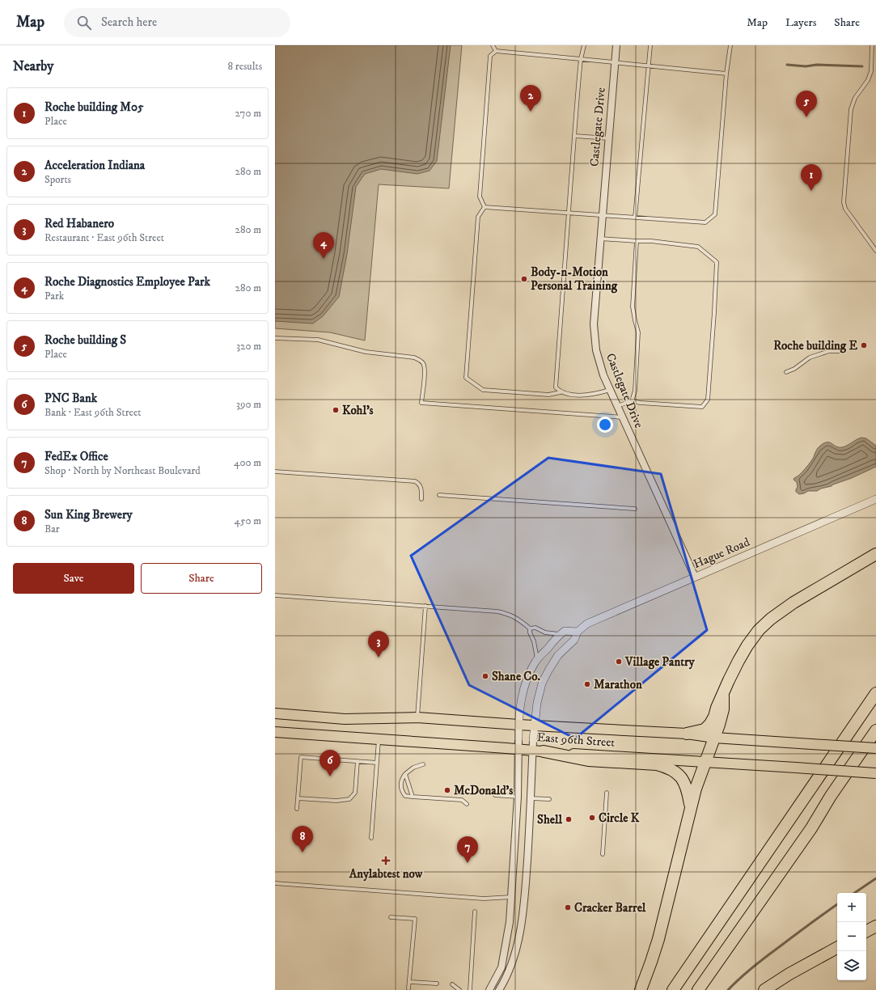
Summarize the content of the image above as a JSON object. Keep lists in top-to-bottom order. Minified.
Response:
{"streets":{"main road":["East 96th Street"],"street":["Castlegate Drive","Hague Road"]},"crossings":[["Castlegate Drive","Hague Road"],["Hague Road","East 96th Street"]],"places":{"other":["Body-n-Motion Personal Training","Roche building E","Kohl's","Village Pantry","Shane Co.","Marathon","McDonald's","Circle K","Shell","Cracker Barrel"],"health":["Anylabtest now"]},"page":{"header":"Map","search":"Search here","nav":["Map","Layers","Share"],"heading":["Nearby","8 results"],"pins":["2","5","1","4","3","6","8","7"],"list":[{"mark":"1","name":"Roche building M05","note":"Place","value":"270 m"},{"mark":"2","name":"Acceleration Indiana","note":"Sports","value":"280 m"},{"mark":"3","name":"Red Habanero","note":"Restaurant · East 96th Street","value":"280 m"},{"mark":"4","name":"Roche Diagnostics Employee Park","note":"Park","value":"280 m"},{"mark":"5","name":"Roche building S","note":"Place","value":"320 m"},{"mark":"6","name":"PNC Bank","note":"Bank · East 96th Street","value":"390 m"},{"mark":"7","name":"FedEx Office","note":"Shop · North by Northeast Boulevard","value":"400 m"},{"mark":"8","name":"Sun King Brewery","note":"Bar","value":"450 m"}],"buttons":["Save","Share"],"map_buttons":["+","−"]}}
